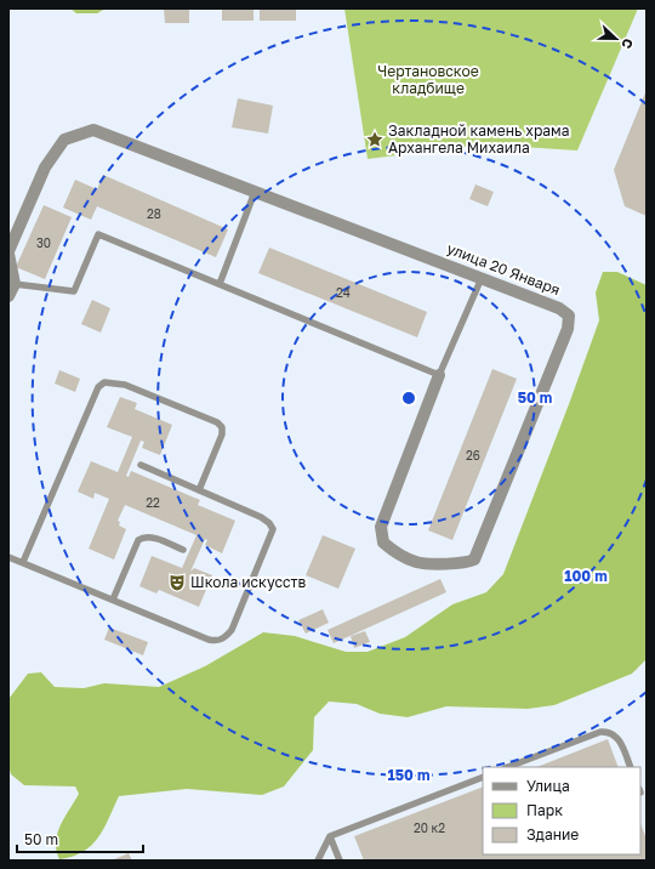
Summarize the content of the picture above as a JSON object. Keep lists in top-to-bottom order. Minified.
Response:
{"streets":{"street":["улица 20 Января"]},"parks":["Чертановское кладбище"],"places":{"place":["Закладной камень храма Архангела Михаила"],"theatre":["Школа искусств"]},"house_numbers":["28","30","24","26","22","20 к2"],"legend":["Улица","Парк","Здание"],"scale_bar":"50 m","north":"right","rings":["50 m","100 m","150 m"]}
